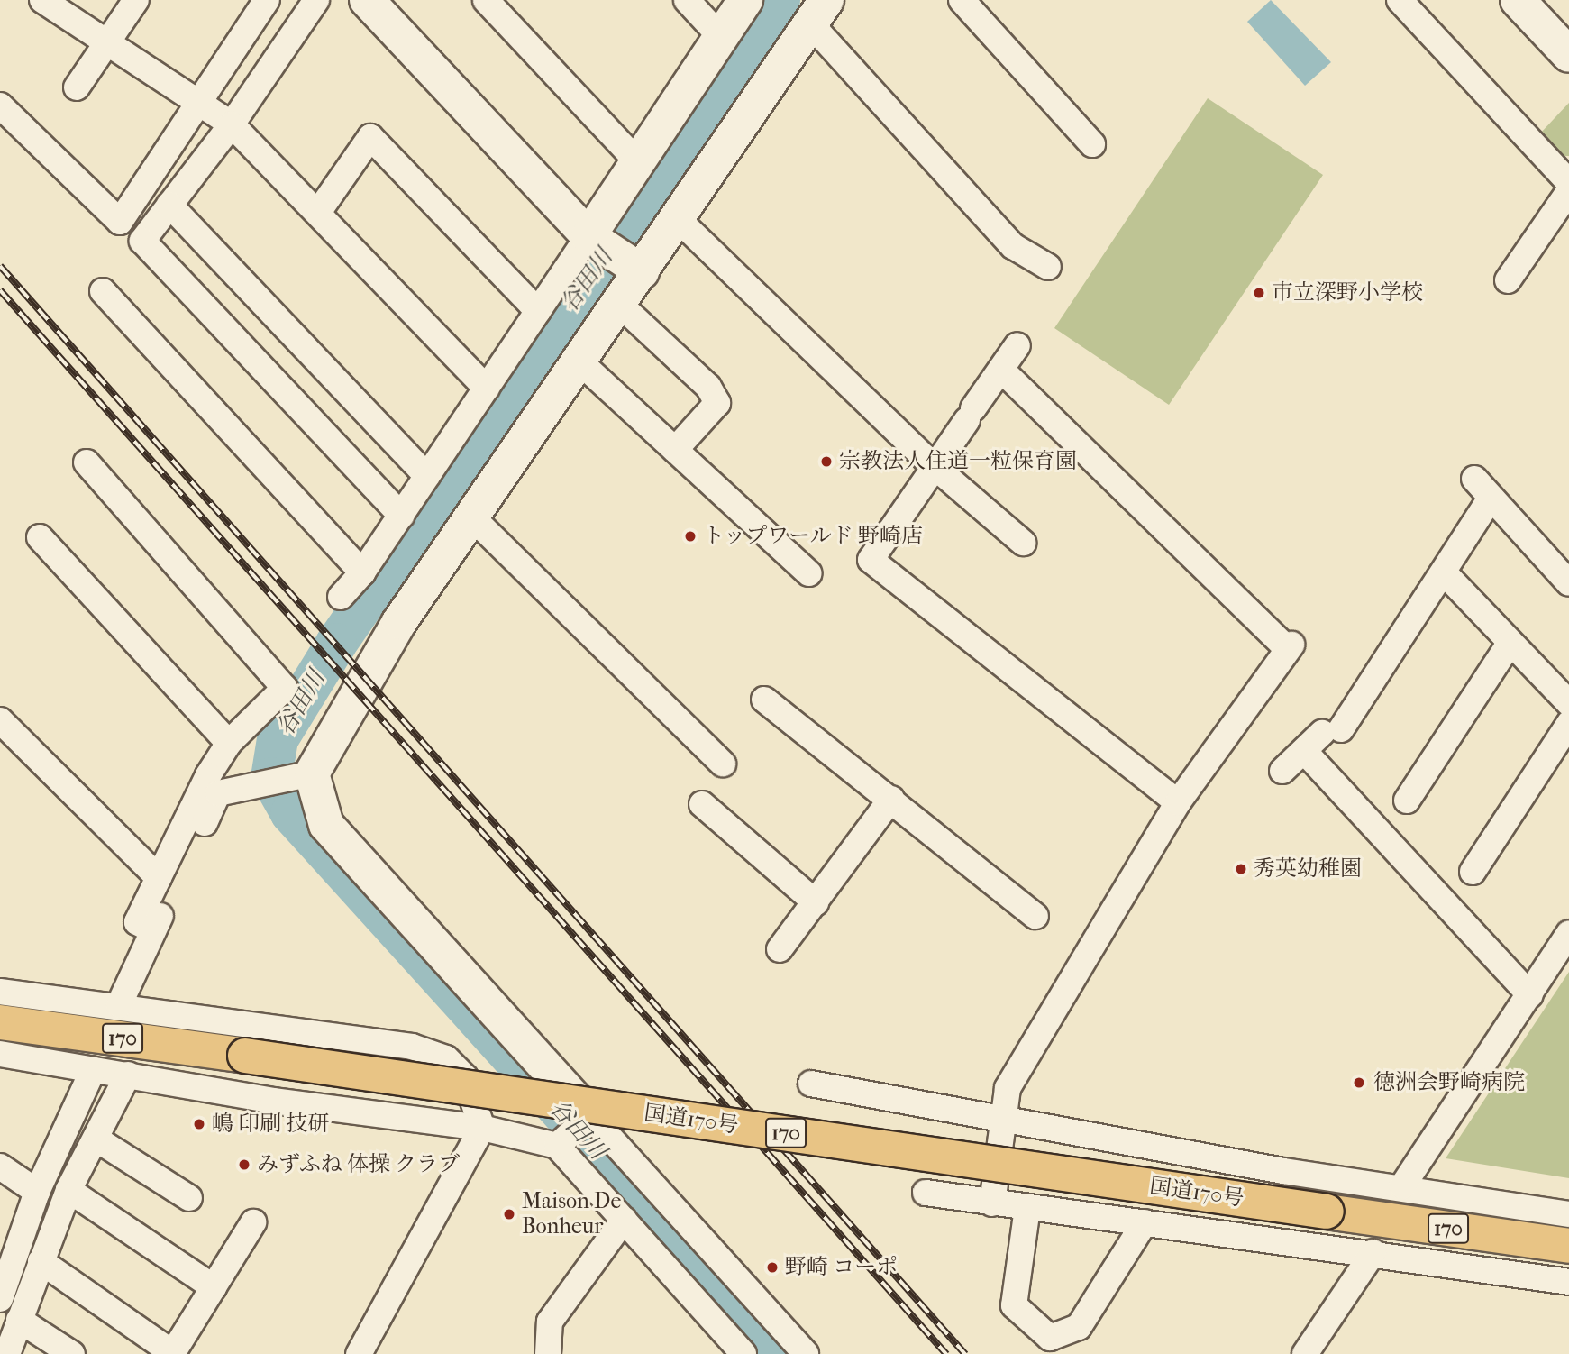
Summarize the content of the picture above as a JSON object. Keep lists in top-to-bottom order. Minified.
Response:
{"streets":{"highway":["170","国道170号"]},"water":["谷田川"],"places":["市立深野小学校","宗教法人住道一粒保育園","トップワールド 野崎店","秀英幼稚園","徳洲会野崎病院","嶋 印刷 技研","みずふね 体操 クラブ","Maison De Bonheur","野崎 コーポ"]}
